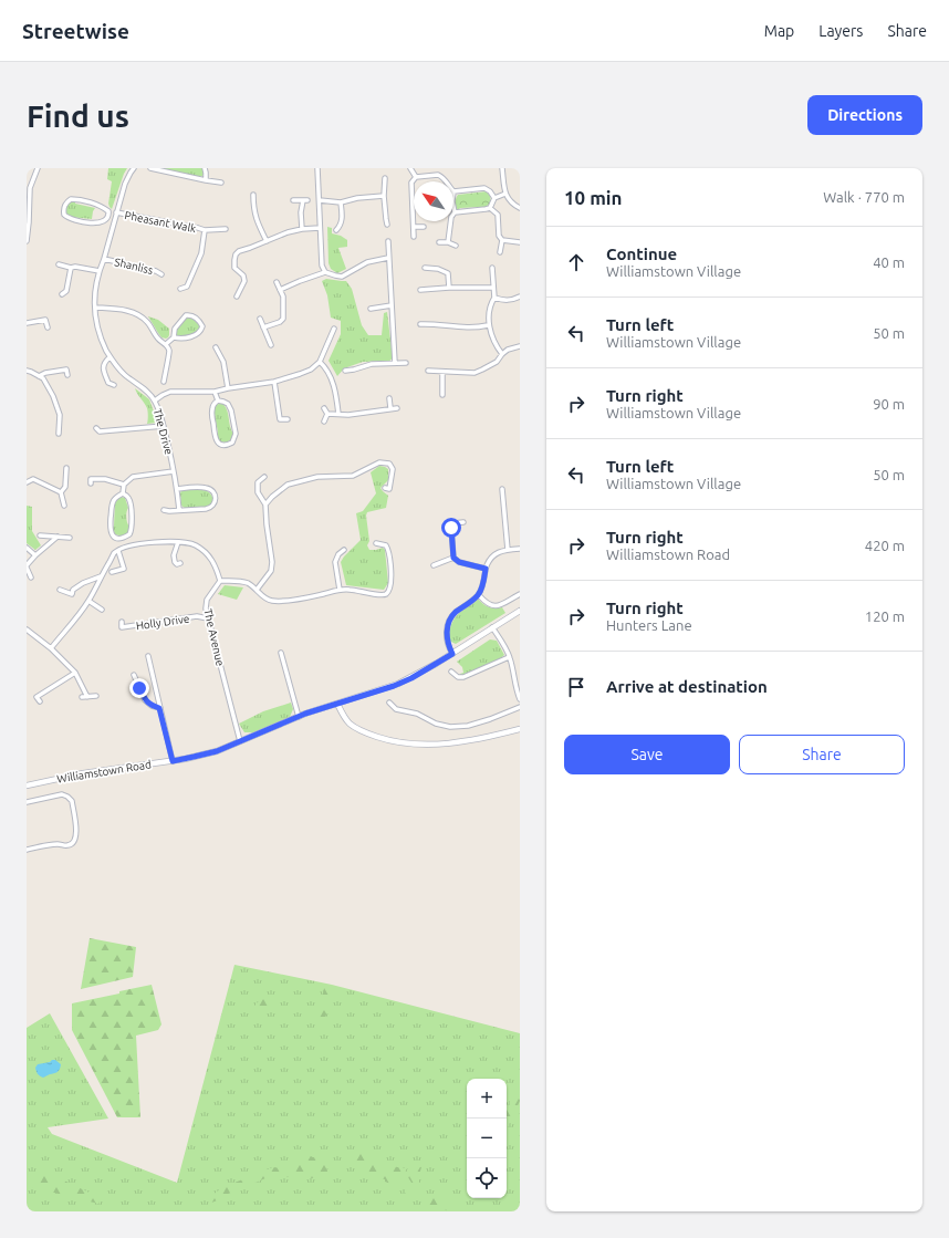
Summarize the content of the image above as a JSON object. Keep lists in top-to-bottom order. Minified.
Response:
{"streets":{"street":["Pheasant Walk","Shanliss","The Drive","Holly Drive","The Avenue","Williamstown Road"]},"crossings":[["Pheasant Walk","The Drive"],["Shanliss","The Drive"],["Holly Drive","The Avenue"],["The Avenue","Williamstown Road"]],"north":"top left","page":{"header":"Streetwise","nav":["Map","Layers","Share"],"buttons":["Directions",["Save","Share"]],"title":"Find us","heading":["10 min","Walk · 770 m"],"list":[["Continue","Williamstown Village","40 m"],["Turn left","Williamstown Village","50 m"],["Turn right","Williamstown Village","90 m"],["Turn left","Williamstown Village","50 m"],["Turn right","Williamstown Road","420 m"],["Turn right","Hunters Lane","120 m"],"Arrive at destination"],"map_buttons":["+","−"]}}
